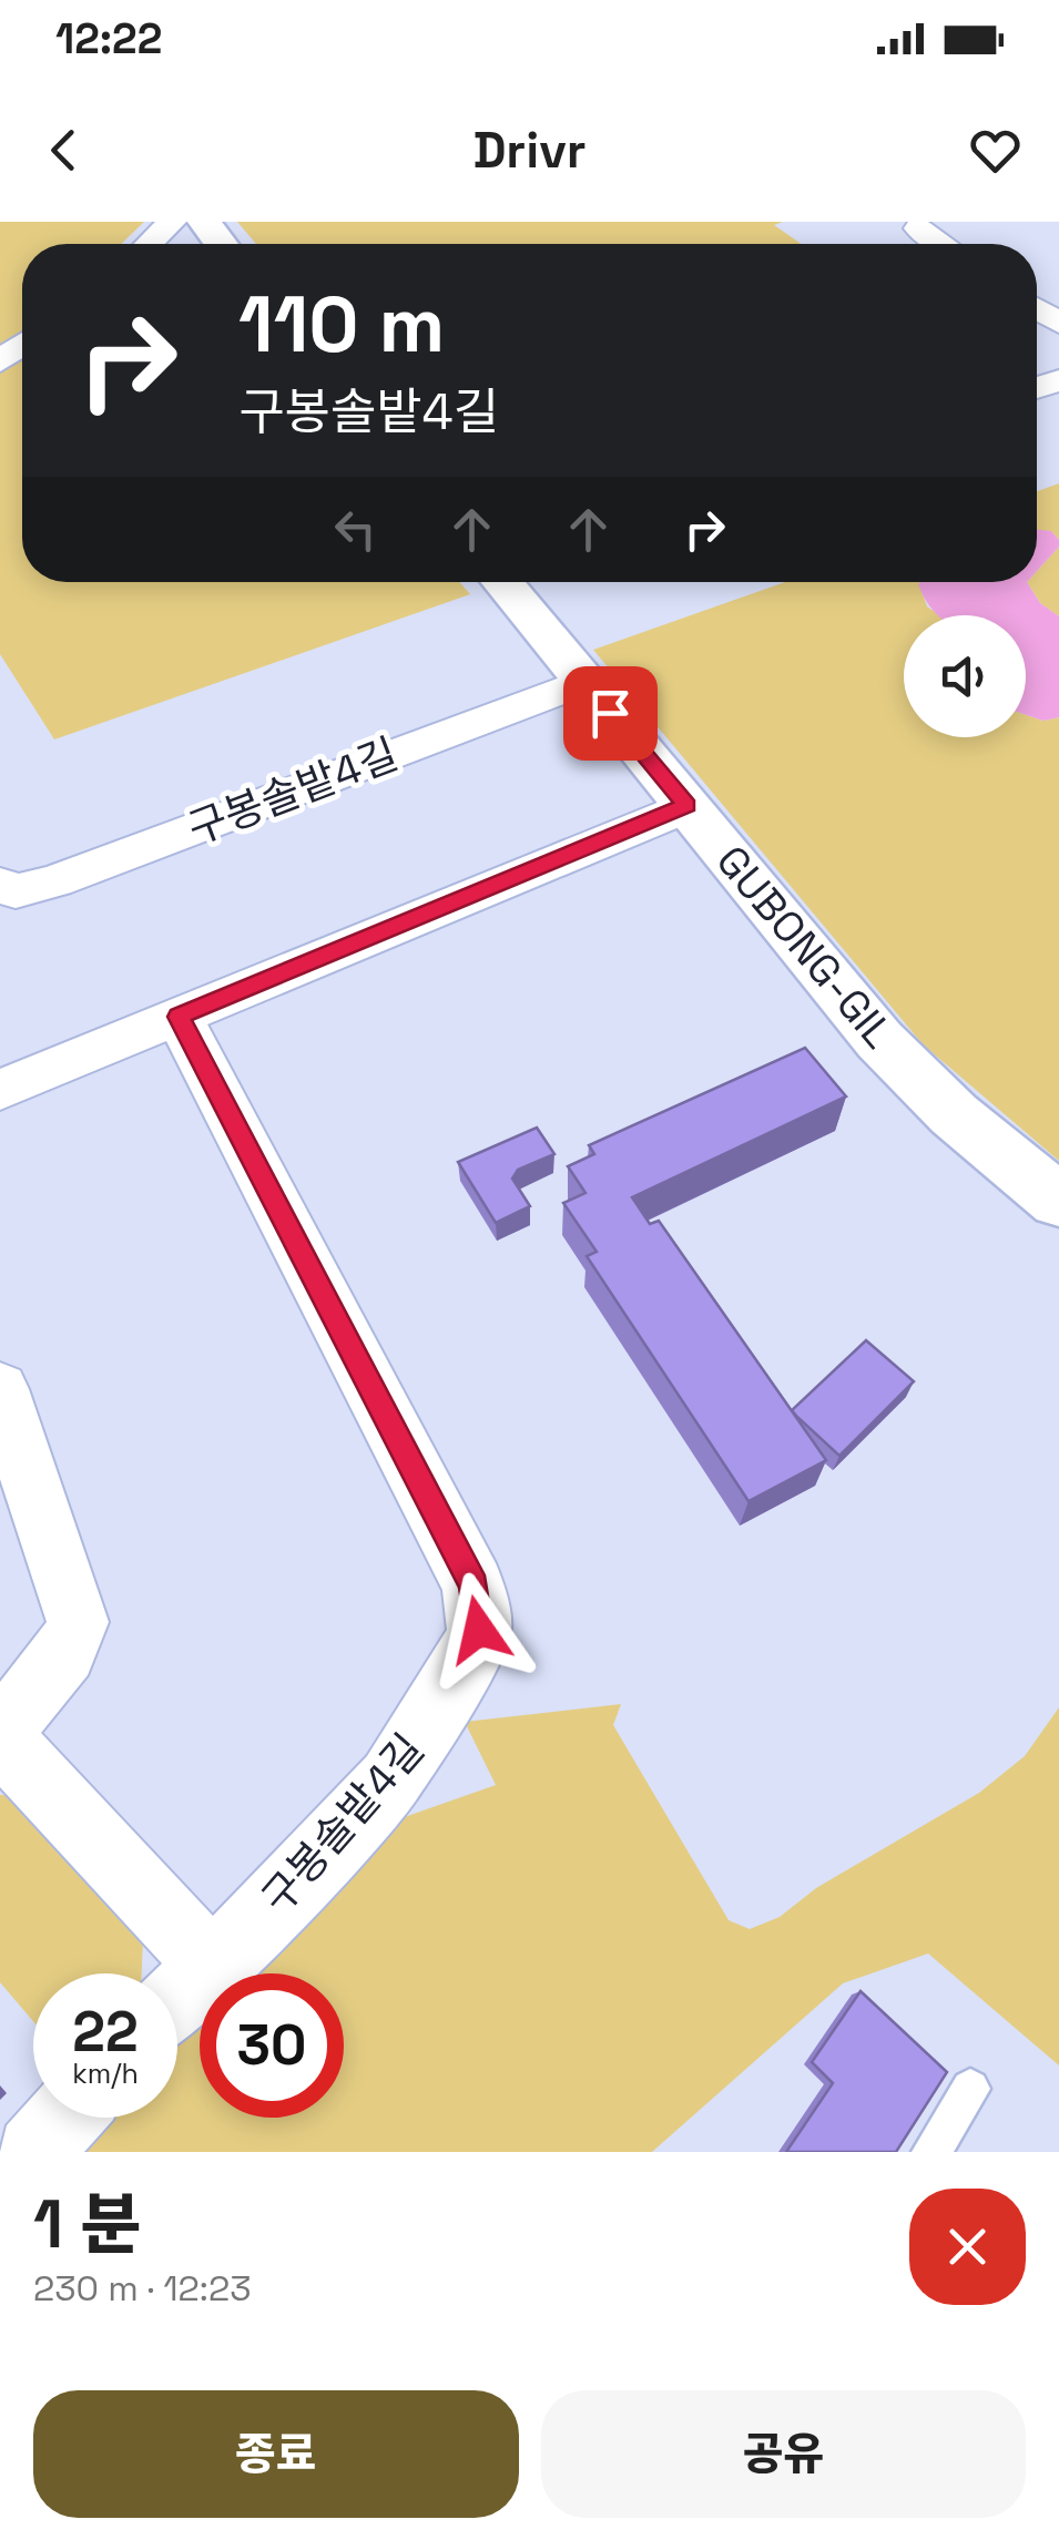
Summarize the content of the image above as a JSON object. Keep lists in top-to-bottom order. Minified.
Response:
{"streets":{"street":["구봉솔밭4길","GUBONG-GIL"]},"crossings":[["구봉솔밭4길","GUBONG-GIL"]],"page":{"status":"12:22","header":"Drivr","turn":["110 m","구봉솔밭4길"],"speed":"22 km/h","limit":"30","heading":["1 분","230 m · 12:23"],"buttons":["종료","공유"]}}
